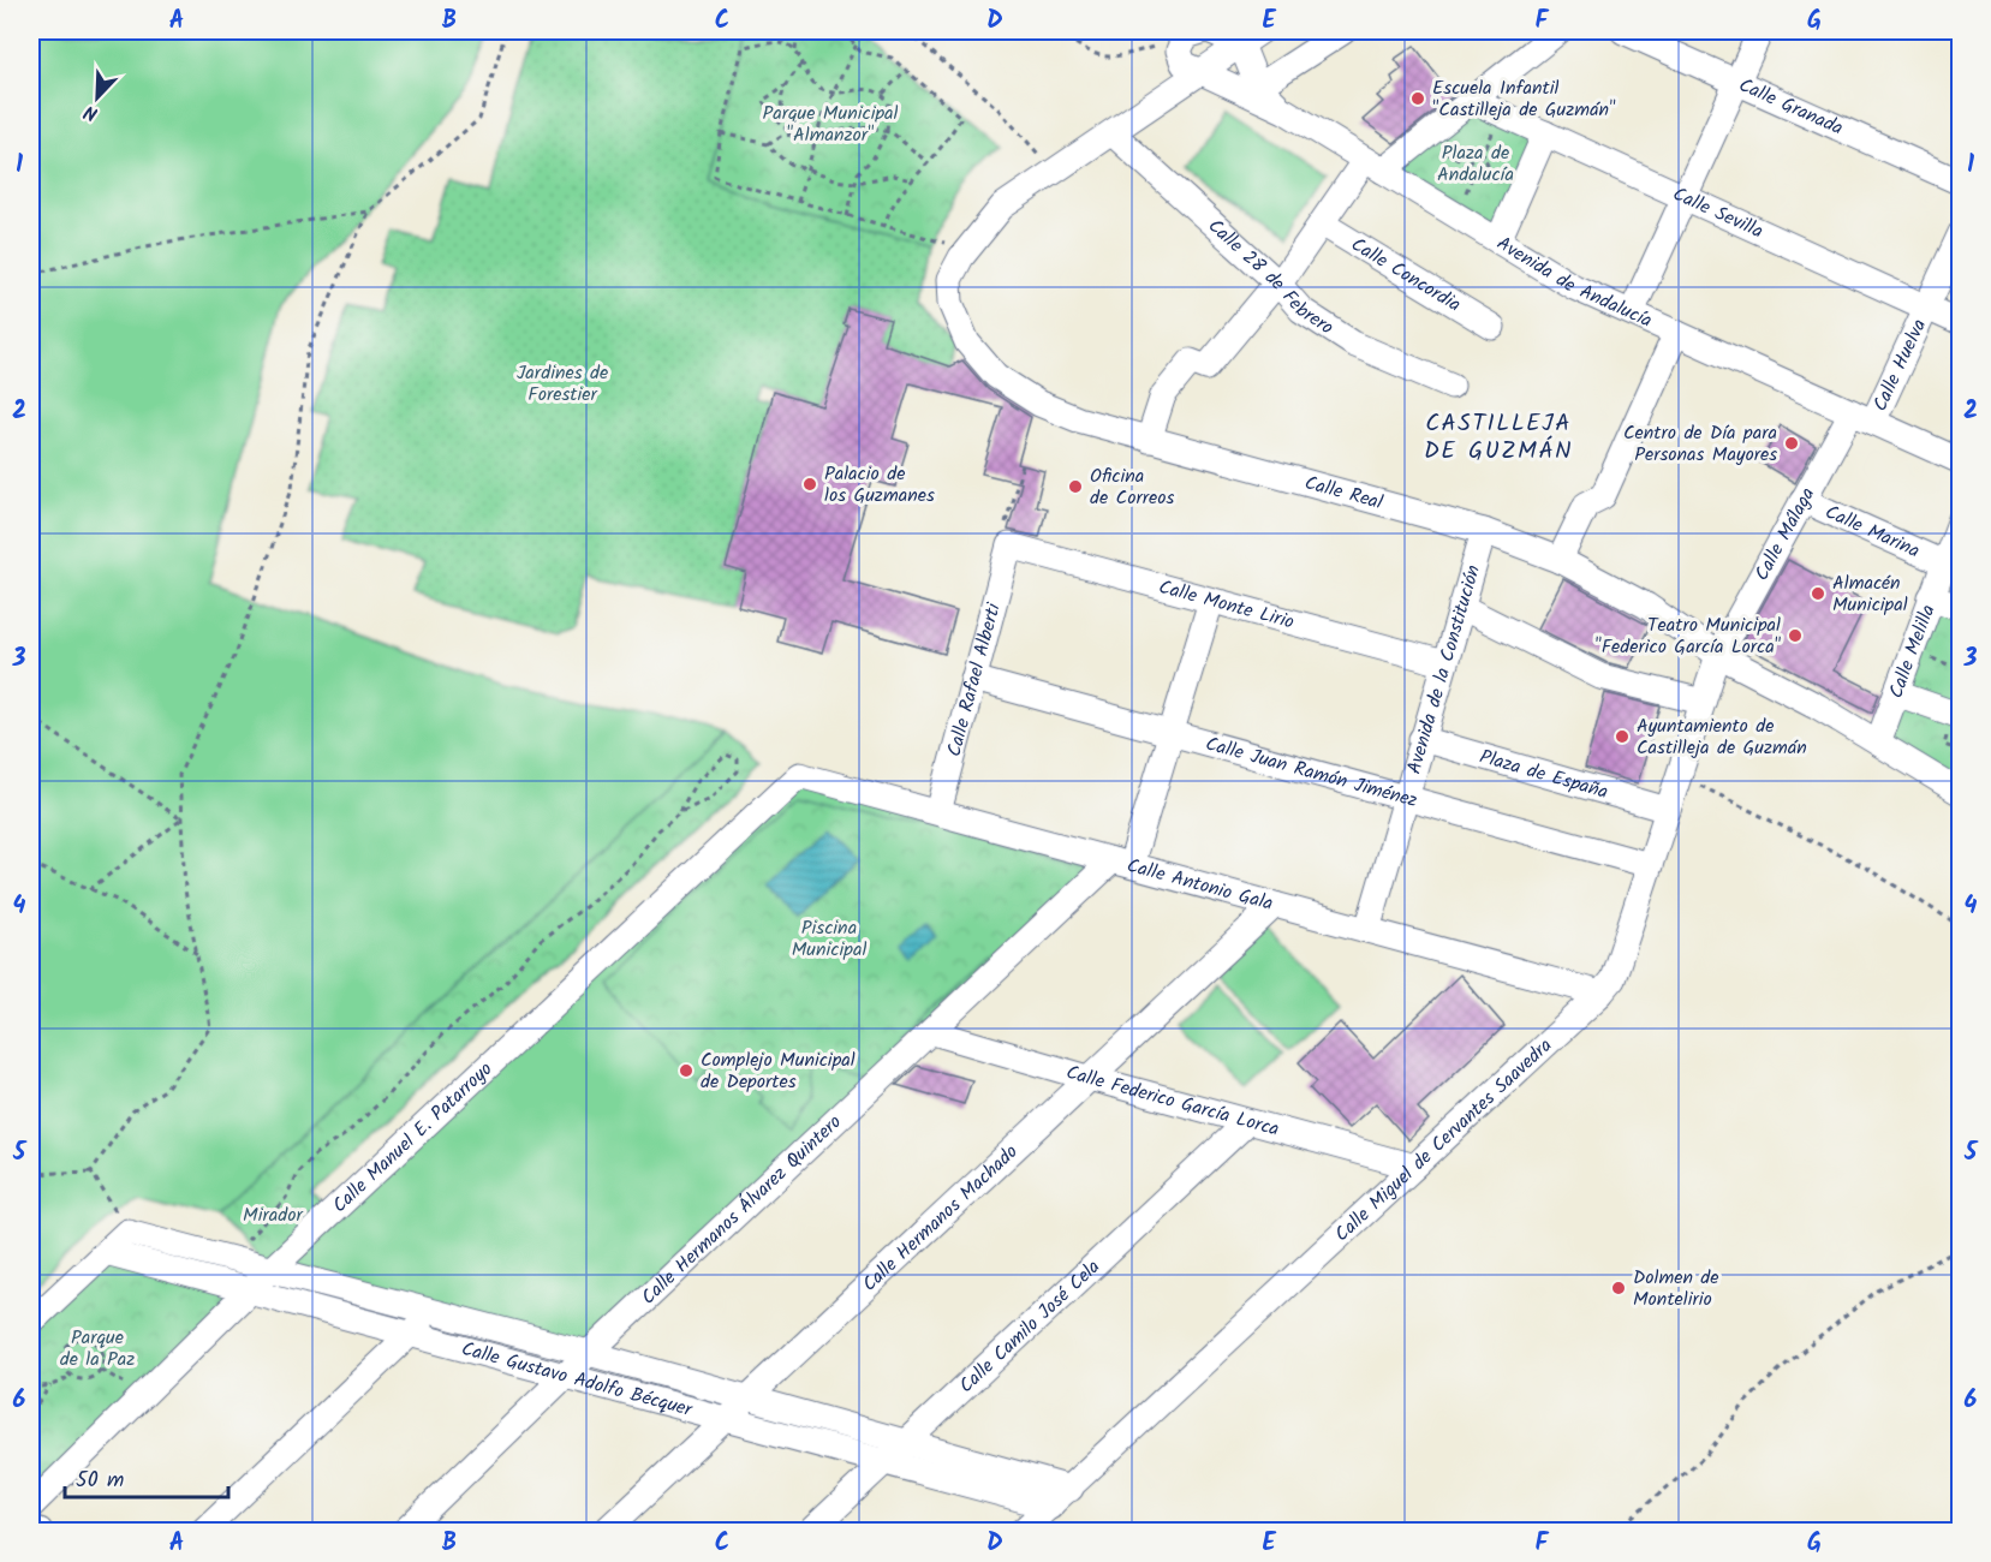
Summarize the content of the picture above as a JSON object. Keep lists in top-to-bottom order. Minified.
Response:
{"streets":{"street":["Calle Granada","Calle Sevilla","Calle 28 de Febrero","Calle Concordia","Avenida de Andalucía","Calle Huelva","Calle Real","Calle Marina","Calle Málaga","Calle Monte Lirio","Calle Melilla","Avenida de la Constitución","Calle Rafael Alberti","Calle Juan Ramón Jiménez","Plaza de España","Calle Antonio Gala","Calle Federico García Lorca","Calle Manuel E. Patarroyo","Calle Miguel de Cervantes Saavedra","Calle Hermanos Álvarez Quintero","Calle Hermanos Machado","Calle Camilo José Cela","Calle Gustavo Adolfo Bécquer"]},"crossings":[["Calle Sevilla","Calle Huelva"],["Calle 28 de Febrero","Calle Real"],["Avenida de Andalucía","Calle Huelva"],["Avenida de Andalucía","Calle Real"],["Avenida de Andalucía","Calle Málaga"],["Calle Huelva","Calle Málaga"],["Calle Real","Calle Málaga"],["Calle Real","Calle Melilla"],["Calle Real","Avenida de la Constitución"],["Calle Real","Calle Miguel de Cervantes Saavedra"],["Calle Marina","Calle Málaga"],["Calle Marina","Calle Melilla"],["Calle Málaga","Calle Miguel de Cervantes Saavedra"],["Calle Monte Lirio","Avenida de la Constitución"],["Calle Monte Lirio","Calle Rafael Alberti"],["Avenida de la Constitución","Calle Juan Ramón Jiménez"],["Avenida de la Constitución","Plaza de España"],["Avenida de la Constitución","Calle Antonio Gala"],["Calle Rafael Alberti","Calle Juan Ramón Jiménez"],["Calle Rafael Alberti","Calle Antonio Gala"],["Calle Juan Ramón Jiménez","Calle Miguel de Cervantes Saavedra"],["Plaza de España","Calle Miguel de Cervantes Saavedra"],["Calle Antonio Gala","Calle Manuel E. Patarroyo"],["Calle Antonio Gala","Calle Miguel de Cervantes Saavedra"],["Calle Antonio Gala","Calle Hermanos Álvarez Quintero"],["Calle Antonio Gala","Calle Hermanos Machado"],["Calle Federico García Lorca","Calle Miguel de Cervantes Saavedra"],["Calle Federico García Lorca","Calle Hermanos Álvarez Quintero"],["Calle Federico García Lorca","Calle Hermanos Machado"],["Calle Federico García Lorca","Calle Camilo José Cela"],["Calle Manuel E. Patarroyo","Calle Gustavo Adolfo Bécquer"],["Calle Miguel de Cervantes Saavedra","Calle Gustavo Adolfo Bécquer"],["Calle Hermanos Álvarez Quintero","Calle Gustavo Adolfo Bécquer"],["Calle Hermanos Machado","Calle Gustavo Adolfo Bécquer"],["Calle Camilo José Cela","Calle Gustavo Adolfo Bécquer"]],"districts":["CASTILLEJA DE GUZMÁN"],"parks":["Parque Municipal \"Almanzor\"","Plaza de Andalucía","Jardines de Forestier","Piscina Municipal","Mirador","Parque de la Paz"],"places":["Escuela Infantil \"Castilleja de Guzmán\"","Centro de Día para Personas Mayores","Palacio de los Guzmanes","Oficina de Correos","Almacén Municipal","Teatro Municipal \"Federico García Lorca\"","Ayuntamiento de Castilleja de Guzmán","Complejo Municipal de Deportes","Dolmen de Montelirio"],"scale_bar":"50 m","north":"bottom left","grid":{"columns":["A","B","C","D","E","F","G"],"rows":["1","2","3","4","5","6"]}}
